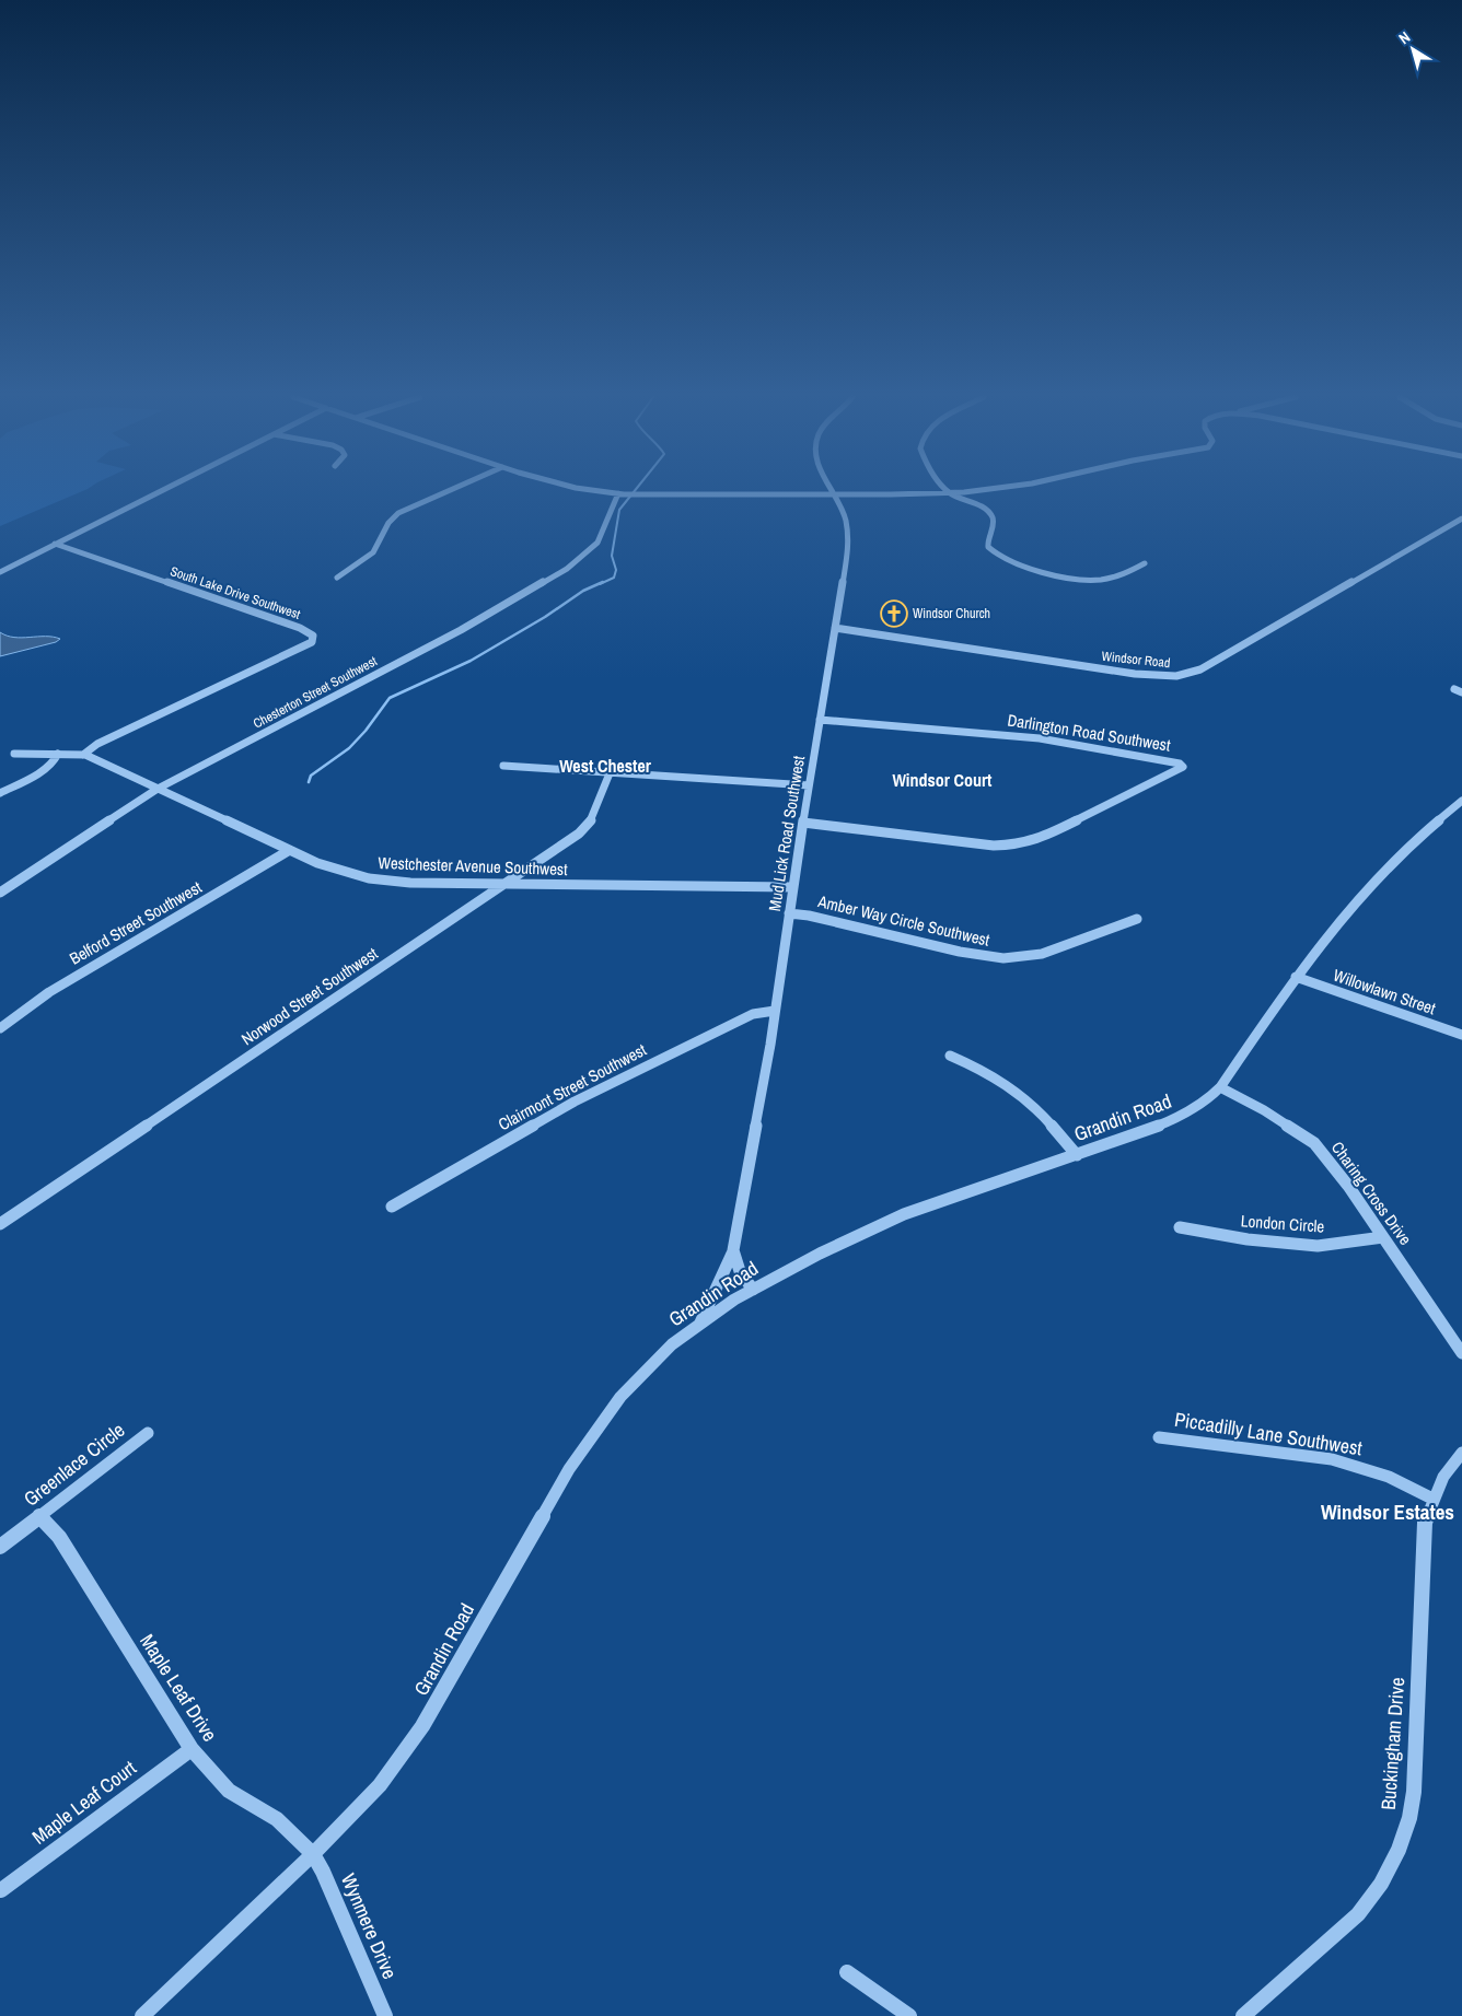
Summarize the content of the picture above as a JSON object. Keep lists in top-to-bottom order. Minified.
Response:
{"streets":{"street":["South Lake Drive Southwest","Windsor Road","Chesterton Street Southwest","Darlington Road Southwest","Mud Lick Road Southwest","Westchester Avenue Southwest","Amber Way Circle Southwest","Belford Street Southwest","Willowlawn Street","Norwood Street Southwest","Clairmont Street Southwest","Grandin Road","Charing Cross Drive","London Circle","Piccadilly Lane Southwest","Greenlace Circle","Maple Leaf Drive","Buckingham Drive","Maple Leaf Court","Wynmere Drive"]},"crossings":[["South Lake Drive Southwest","Westchester Avenue Southwest"],["Windsor Road","Mud Lick Road Southwest"],["Chesterton Street Southwest","Westchester Avenue Southwest"],["Darlington Road Southwest","Mud Lick Road Southwest"],["Mud Lick Road Southwest","Westchester Avenue Southwest"],["Mud Lick Road Southwest","Amber Way Circle Southwest"],["Mud Lick Road Southwest","Clairmont Street Southwest"],["Mud Lick Road Southwest","Grandin Road"],["Westchester Avenue Southwest","Belford Street Southwest"],["Westchester Avenue Southwest","Norwood Street Southwest"],["Willowlawn Street","Grandin Road"],["Grandin Road","Charing Cross Drive"],["Grandin Road","Maple Leaf Drive"],["Grandin Road","Wynmere Drive"],["Charing Cross Drive","London Circle"],["Piccadilly Lane Southwest","Buckingham Drive"],["Greenlace Circle","Maple Leaf Drive"],["Maple Leaf Drive","Maple Leaf Court"],["Maple Leaf Drive","Wynmere Drive"]],"districts":["West Chester","Windsor Court","Windsor Estates"],"places":{"church":["Windsor Church"]},"north":"top left"}
